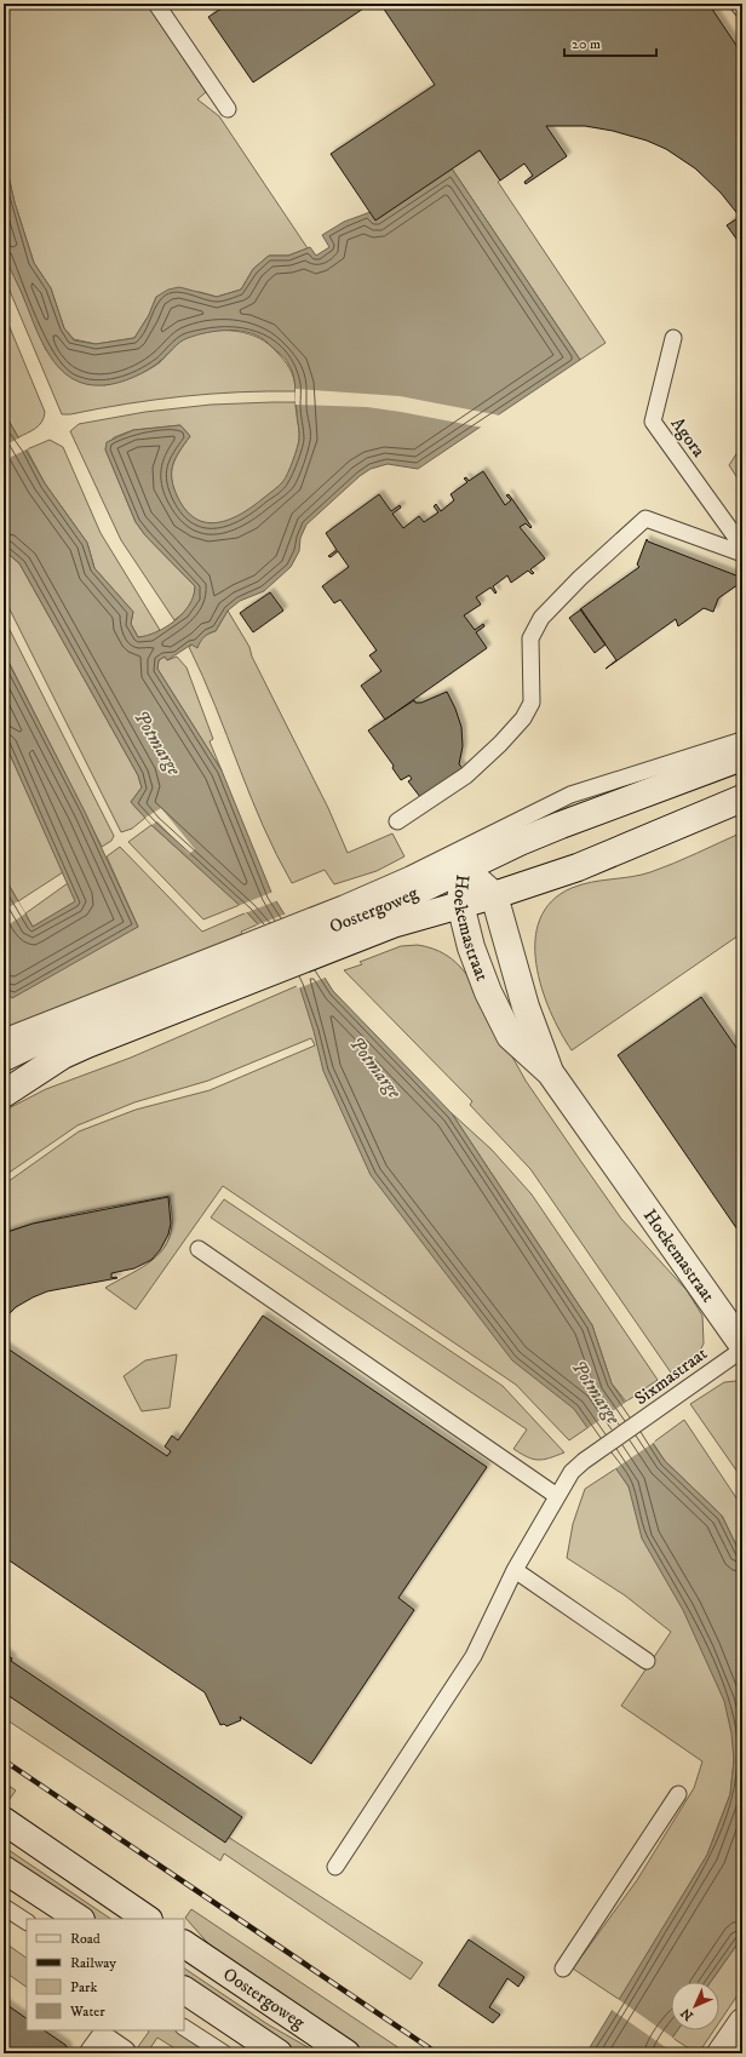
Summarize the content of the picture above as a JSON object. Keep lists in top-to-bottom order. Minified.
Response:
{"streets":{"main road":["Oostergoweg","Hoekemastraat"],"lane":["Agora","Sixmastraat"]},"crossings":[["Oostergoweg","Hoekemastraat"]],"water":["Potmarge"],"legend":["Road","Railway","Park","Water"],"scale_bar":"20 m","north":"bottom left"}
